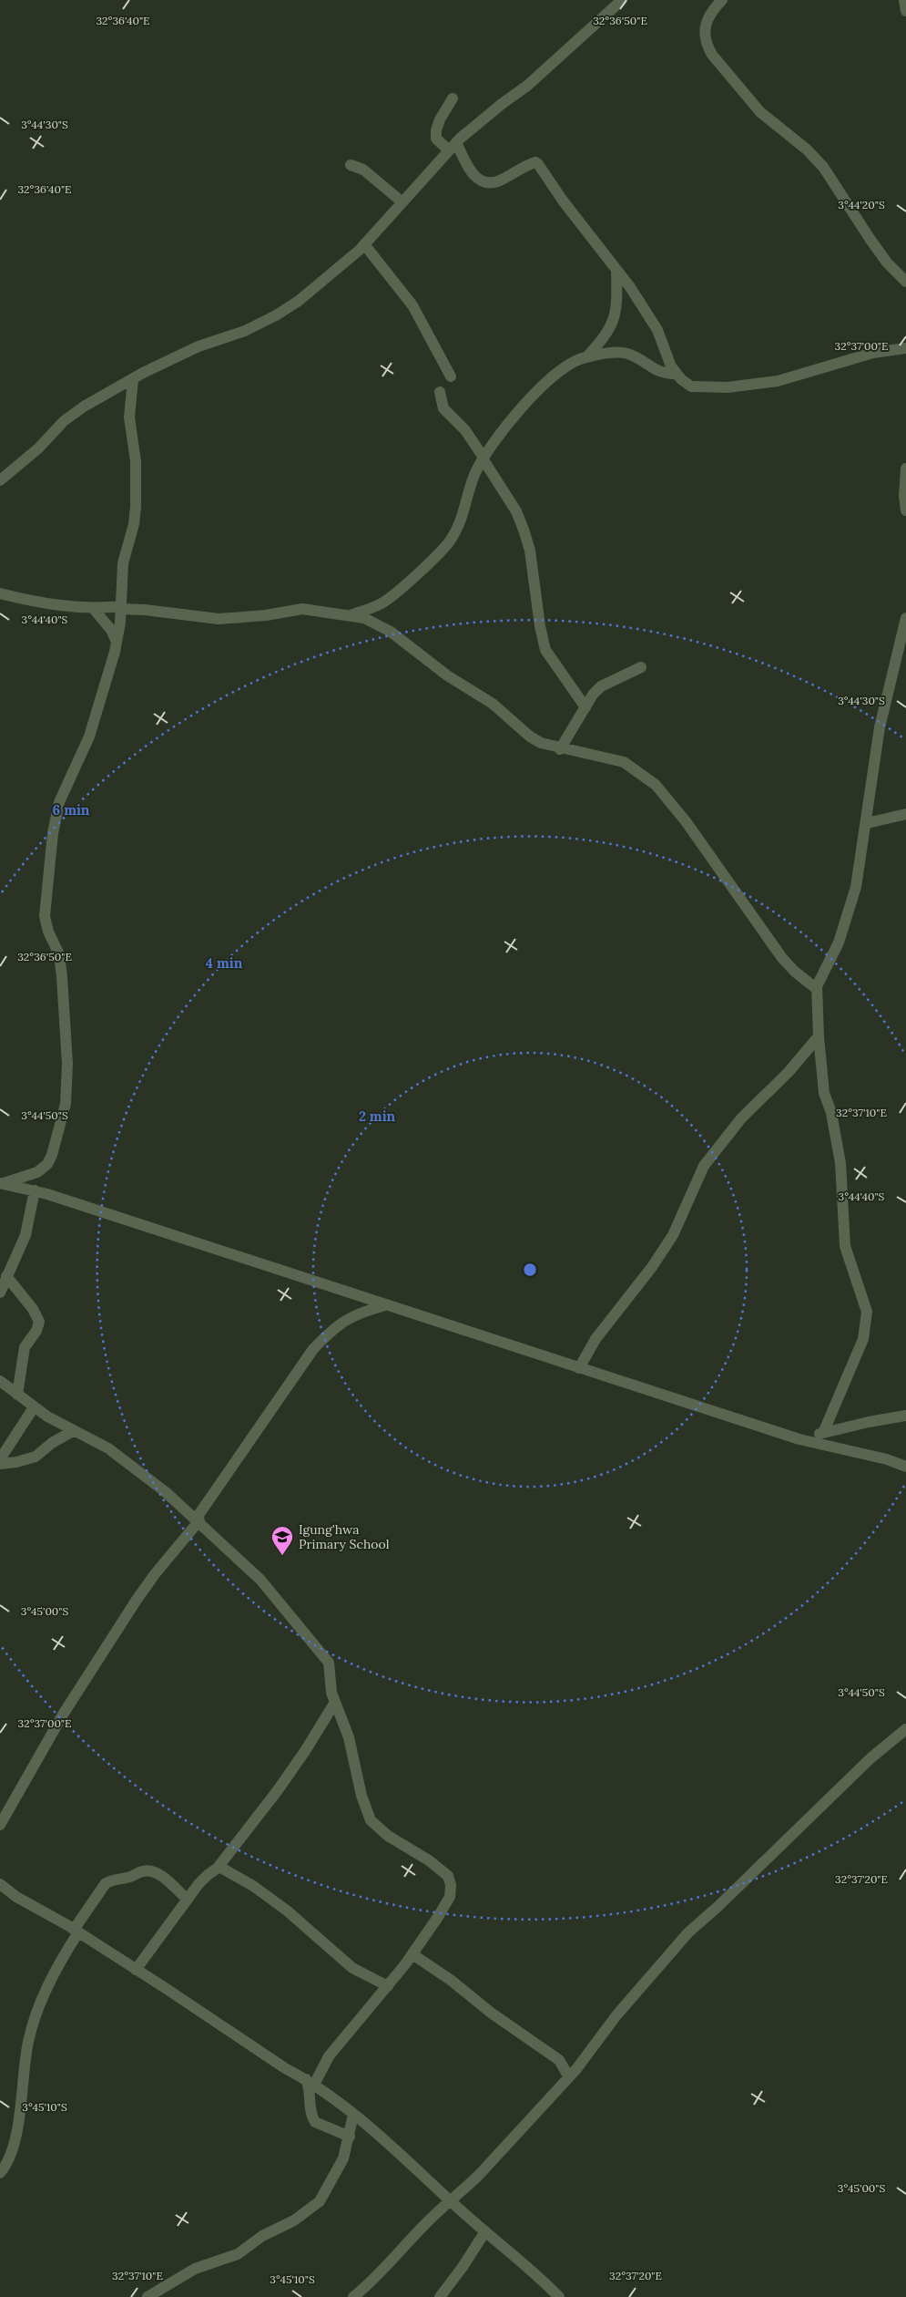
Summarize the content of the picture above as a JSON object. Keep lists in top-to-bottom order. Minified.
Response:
{"places":{"school or university":["Igung'hwa Primary School"]},"coordinates":["32°36'40\"E","32°36'50\"E","3°44'30\"S","3°44'20\"S","32°37'00\"E","3°44'40\"S","32°37'10\"E","3°44'50\"S","3°45'00\"S","32°37'20\"E","3°45'10\"S"],"rings":["6 min","4 min","2 min"]}
